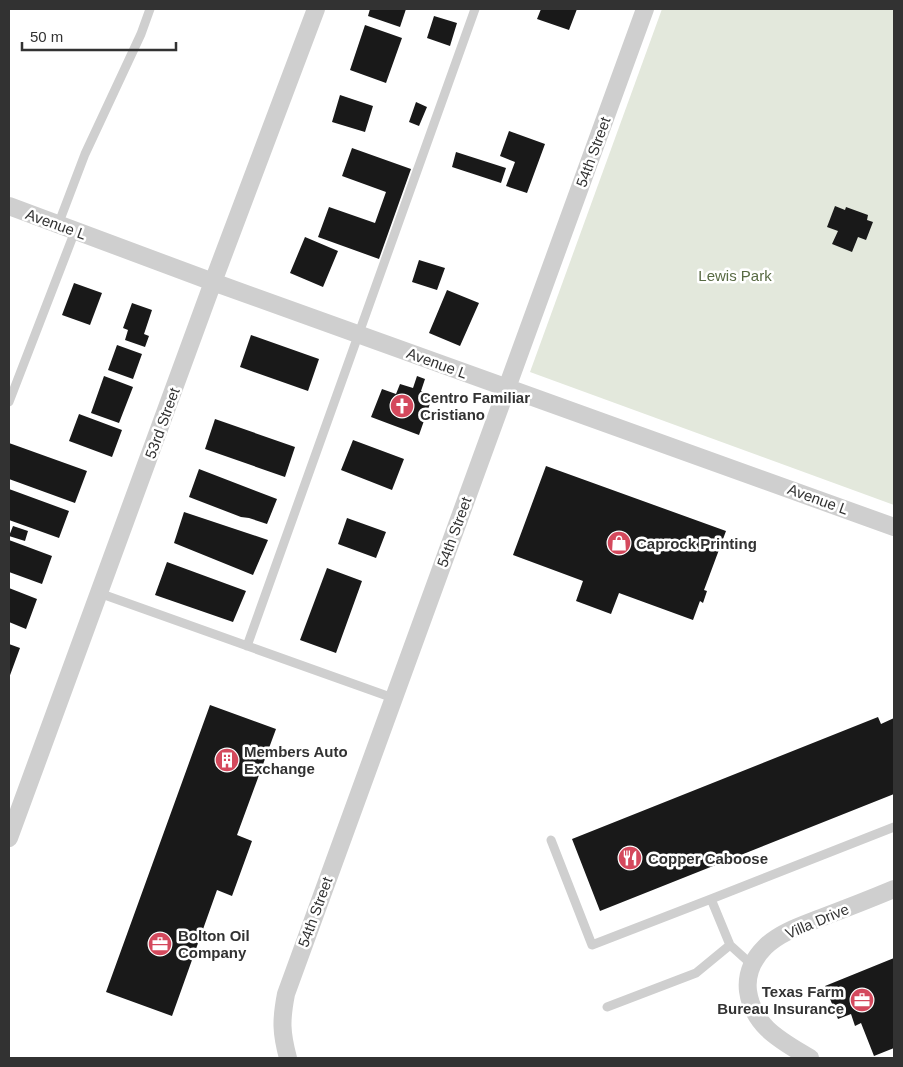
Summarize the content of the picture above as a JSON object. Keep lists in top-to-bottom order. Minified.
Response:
{"streets":{"street":["54th Street","Avenue L","53rd Street","Villa Drive"]},"crossings":[["54th Street","Avenue L"],["Avenue L","53rd Street"]],"parks":["Lewis Park"],"places":{"church":["Centro Familiar Cristiano"],"shop":["Caprock Printing"],"building":["Members Auto Exchange"],"restaurant":["Copper Caboose"],"office":["Bolton Oil Company","Texas Farm Bureau Insurance"]},"scale_bar":"50 m"}
